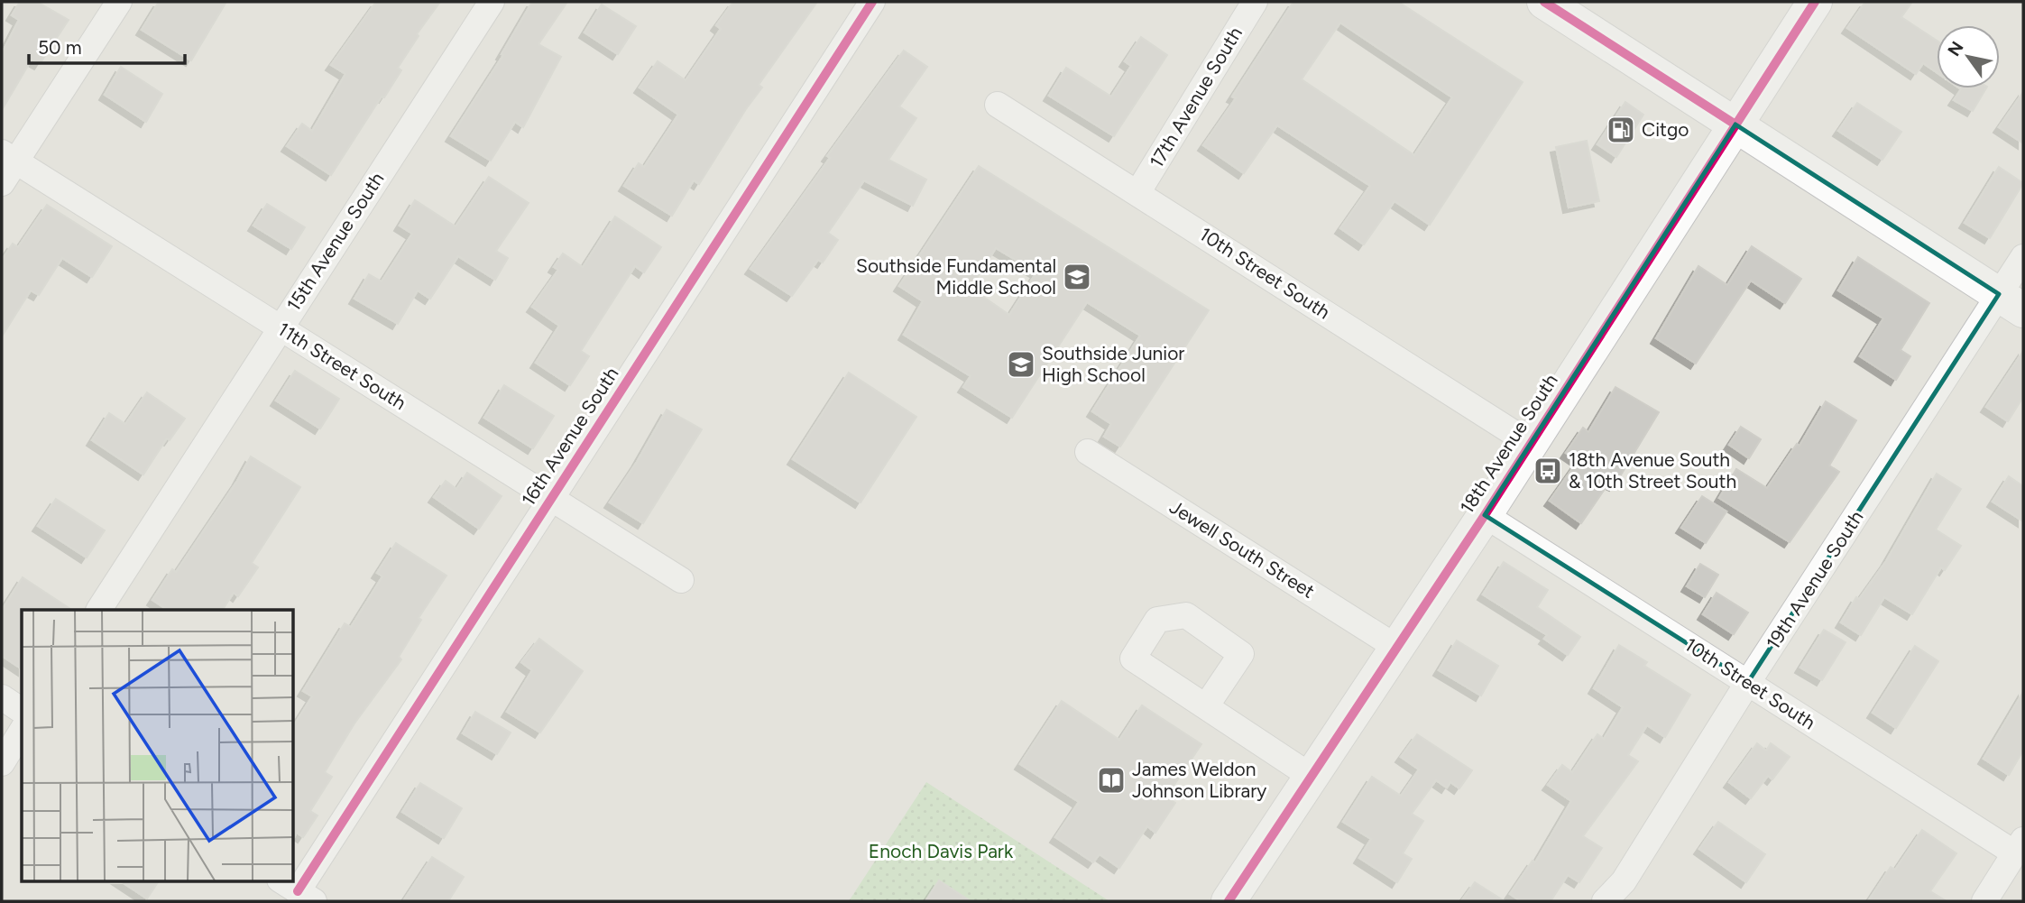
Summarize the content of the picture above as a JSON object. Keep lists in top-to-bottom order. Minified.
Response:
{"streets":{"street":["17th Avenue South","15th Avenue South","10th Street South","11th Street South","16th Avenue South","18th Avenue South","Jewell South Street","19th Avenue South"]},"crossings":[["17th Avenue South","10th Street South"],["15th Avenue South","11th Street South"],["10th Street South","18th Avenue South"],["10th Street South","19th Avenue South"],["11th Street South","16th Avenue South"],["18th Avenue South","Jewell South Street"]],"parks":["Enoch Davis Park"],"places":{"fuel station":["Citgo"],"school or university":["Southside Fundamental Middle School","Southside Junior High School"],"bus stop":["18th Avenue South & 10th Street South"],"library":["James Weldon Johnson Library"]},"scale_bar":"50 m","north":"top left"}
